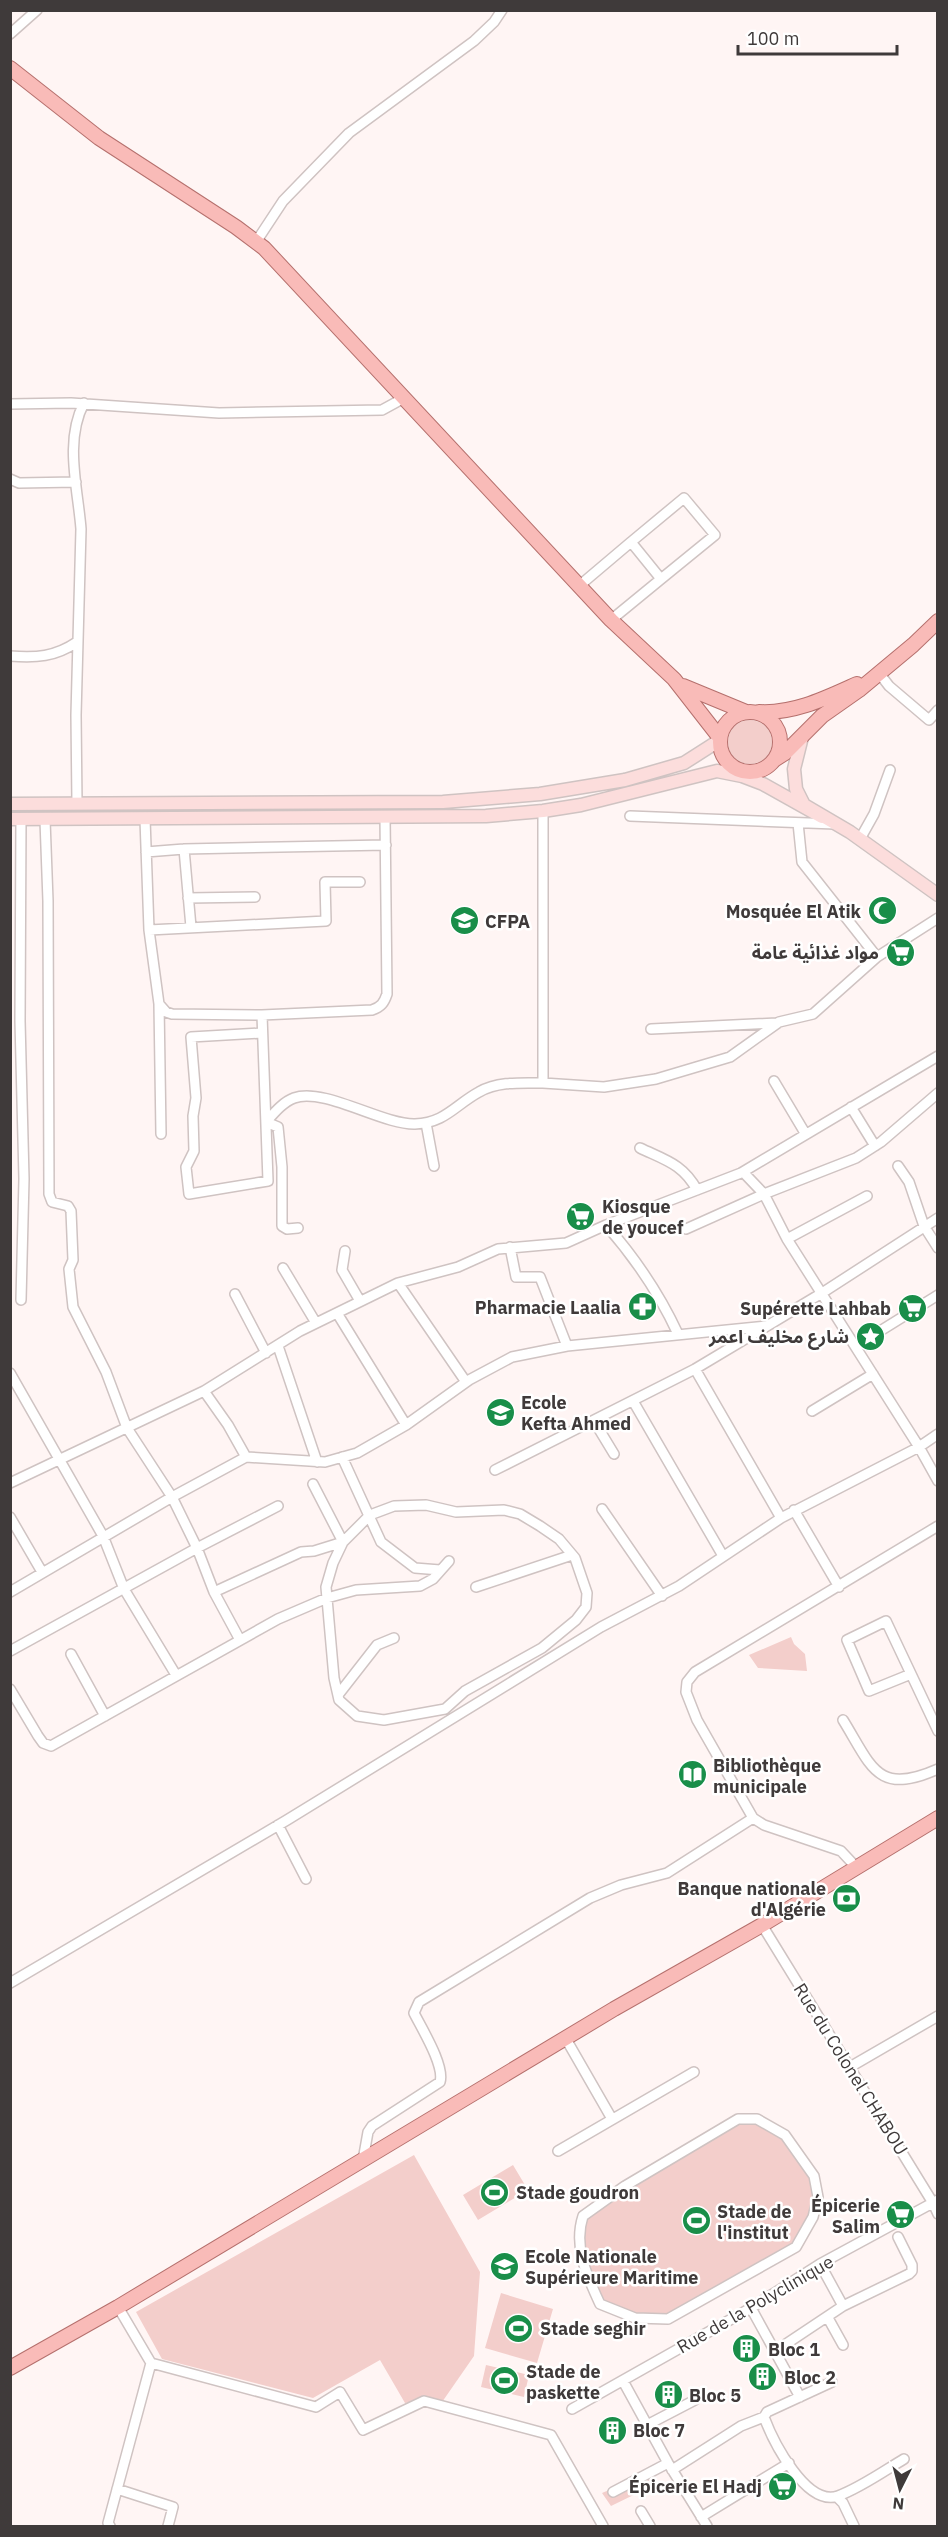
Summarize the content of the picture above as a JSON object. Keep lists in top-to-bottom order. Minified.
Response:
{"streets":{"street":["Rue du Colonel CHABOU","Rue de la Polyclinique"]},"crossings":[["Rue du Colonel CHABOU","Rue de la Polyclinique"]],"places":{"mosque":["Mosquée El Atik"],"school or university":["CFPA","Ecole Kefta Ahmed","Ecole Nationale Supérieure Maritime"],"supermarket":["مواد غذائية عامة","Kiosque de youcef","Supérette Lahbab","Épicerie Salim","Épicerie El Hadj"],"pharmacy":["Pharmacie Laalia"],"place":["شارع مخليف اعمر"],"library":["Bibliothèque municipale"],"bank":["Banque nationale d'Algérie"],"sports":["Stade goudron","Stade de l'institut","Stade seghir","Stade de paskette"],"building":["Bloc 1","Bloc 2","Bloc 5","Bloc 7"]},"scale_bar":"100 m","north":"bottom"}
